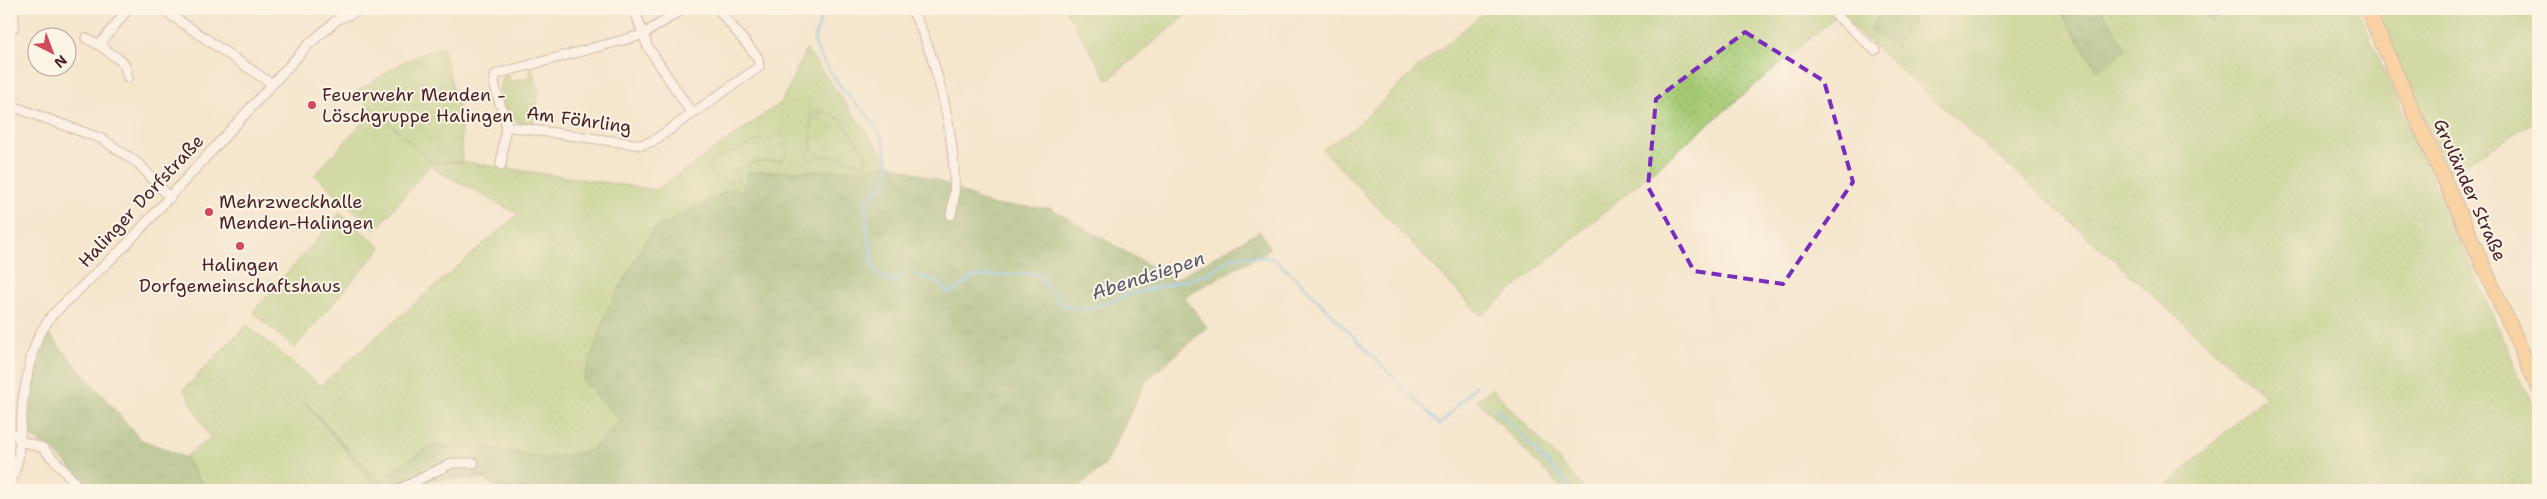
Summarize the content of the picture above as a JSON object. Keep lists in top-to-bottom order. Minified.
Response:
{"streets":{"main road":["Gruländer Straße"],"street":["Am Föhrling","Halinger Dorfstraße"]},"water":["Abendsiepen"],"places":["Feuerwehr Menden - Löschgruppe Halingen","Mehrzweckhalle Menden-Halingen","Halingen Dorfgemeinschaftshaus"],"north":"bottom right"}
